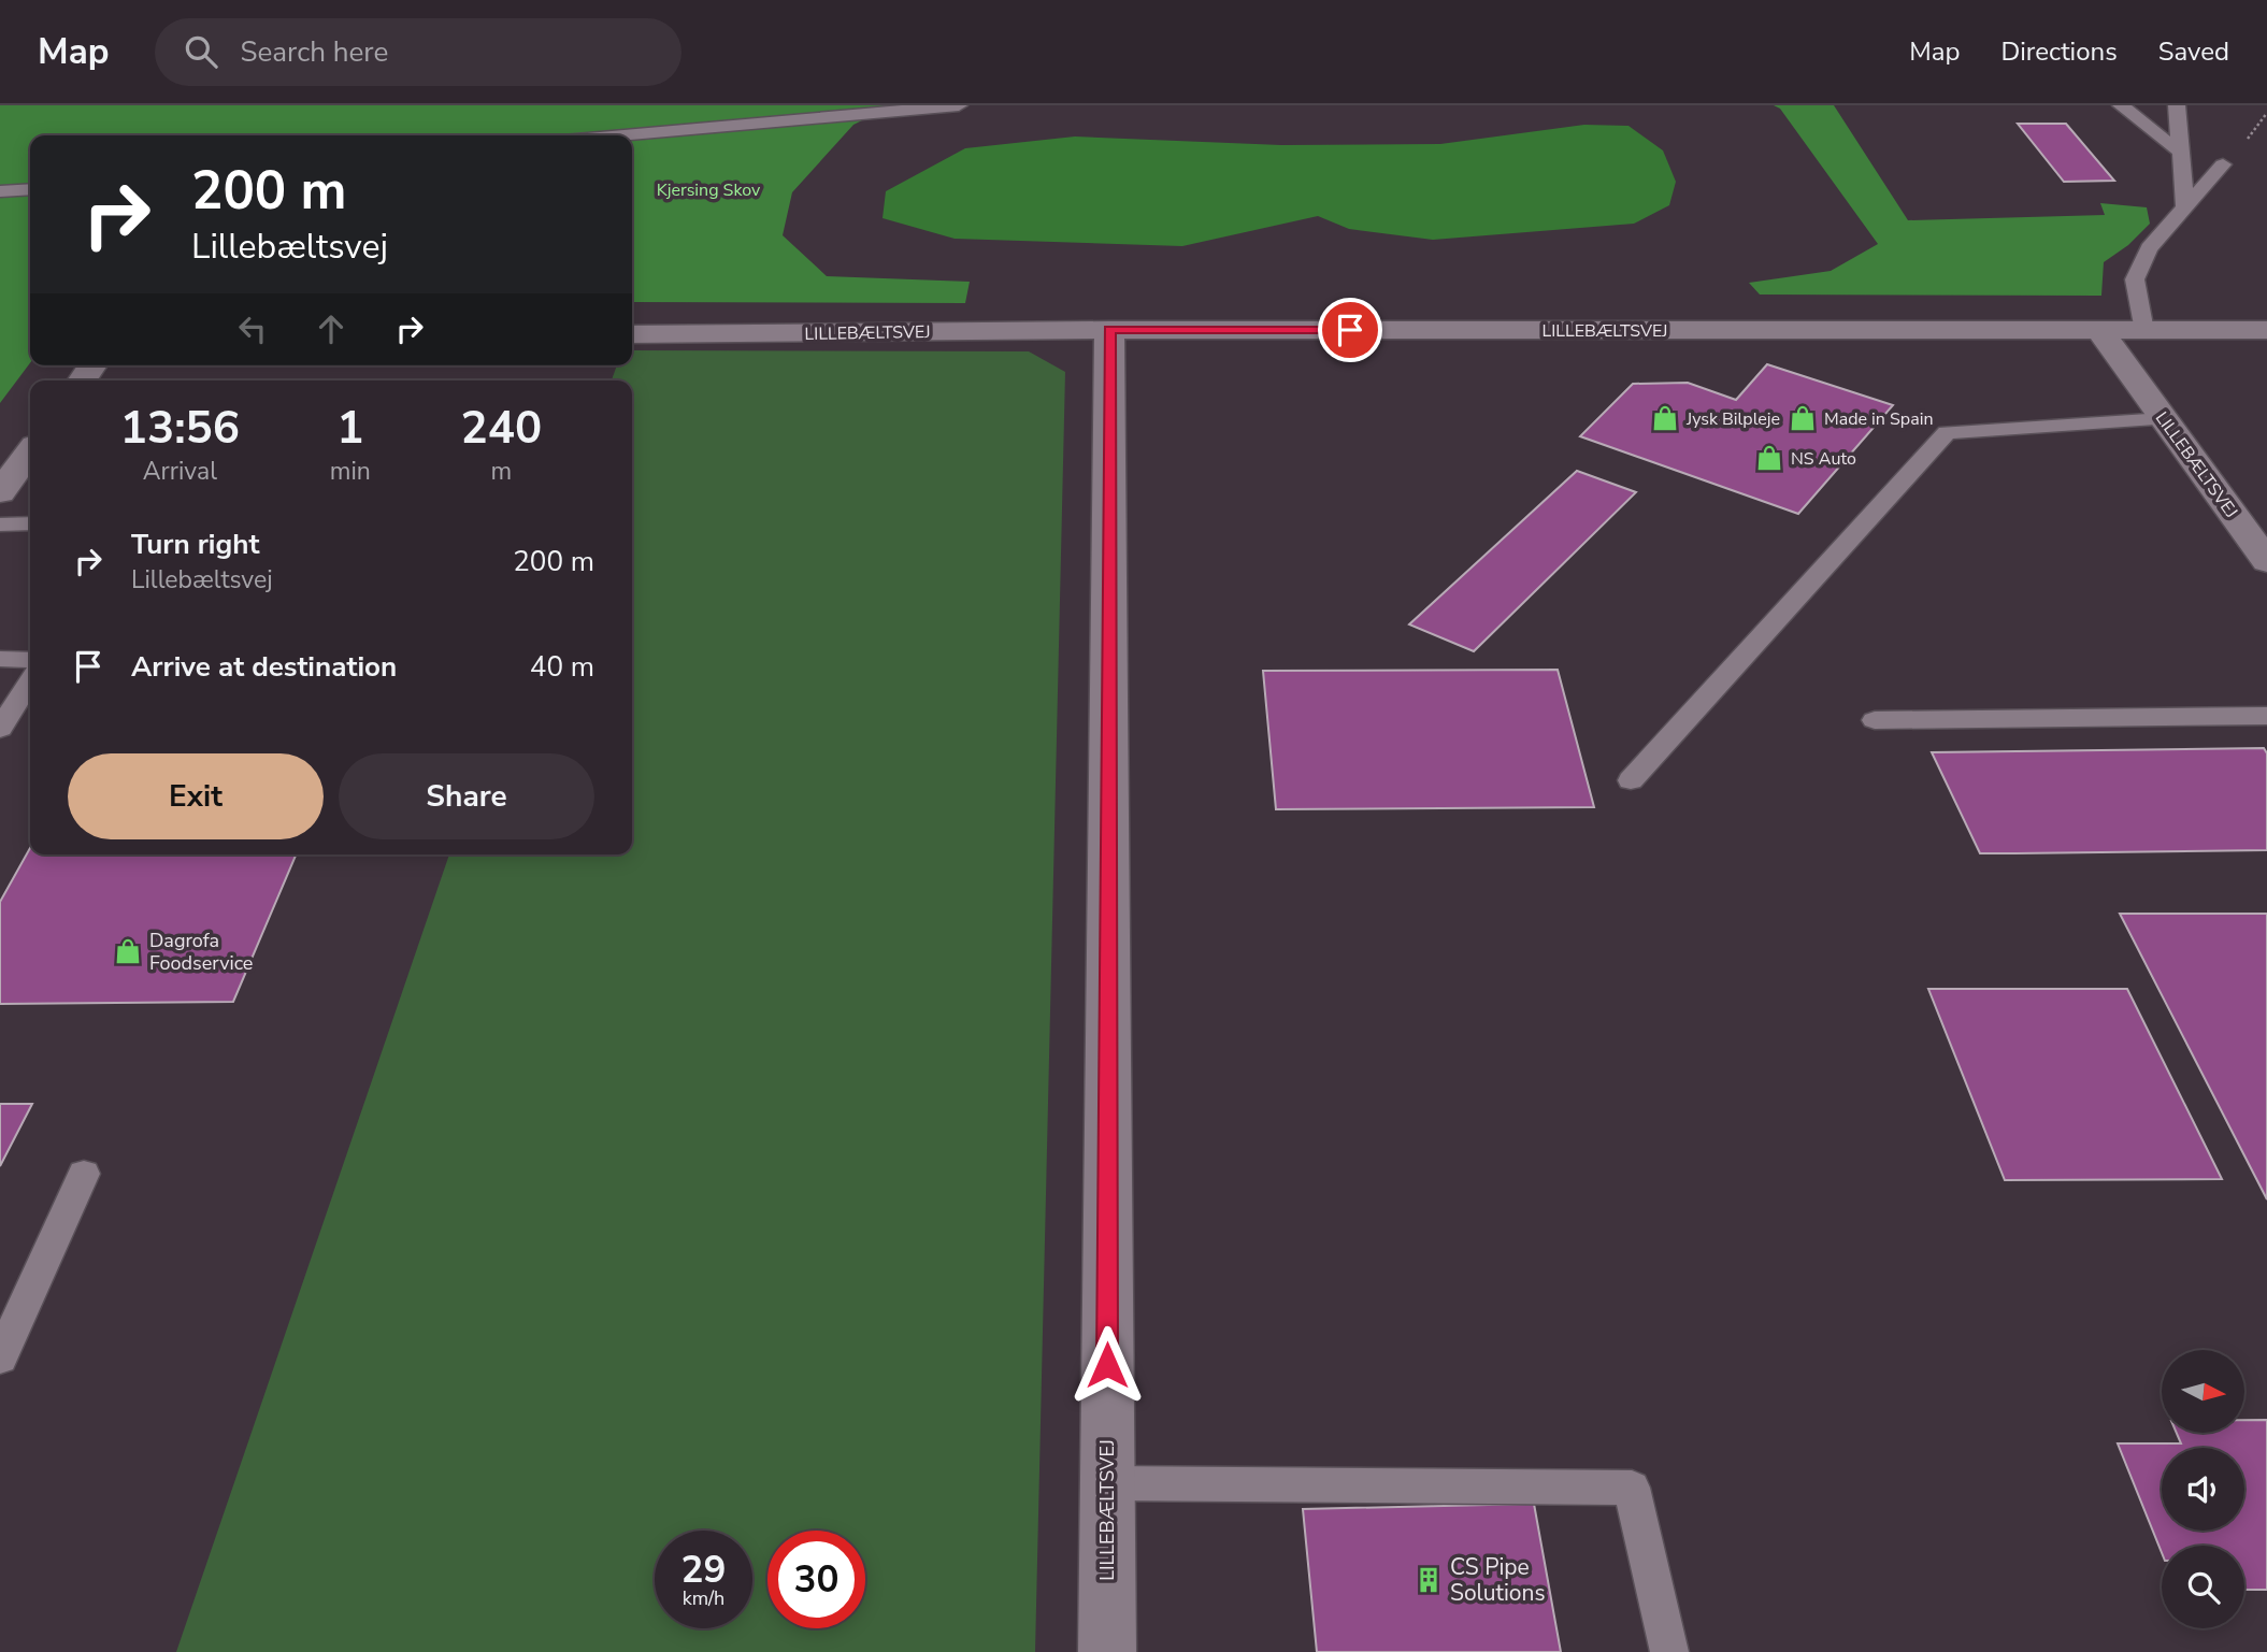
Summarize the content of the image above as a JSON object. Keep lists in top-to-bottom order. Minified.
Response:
{"streets":{"street":["LILLEBÆLTSVEJ"]},"parks":["Kjersing Skov"],"places":{"shop":["Jysk Bilpleje","Made in Spain","NS Auto","Dagrofa Foodservice"],"building":["CS Pipe Solutions"]},"north":"right","page":{"header":"Map","search":"Search here","nav":["Map","Directions","Saved"],"turn":["200 m","Lillebæltsvej"],"eta":["13:56","Arrival","1","min","240","m"],"list":[{"name":"Turn right","note":"Lillebæltsvej","value":"200 m"},{"name":"Arrive at destination","value":"40 m"}],"buttons":["Exit","Share"],"speed":"29 km/h","limit":"30"}}
